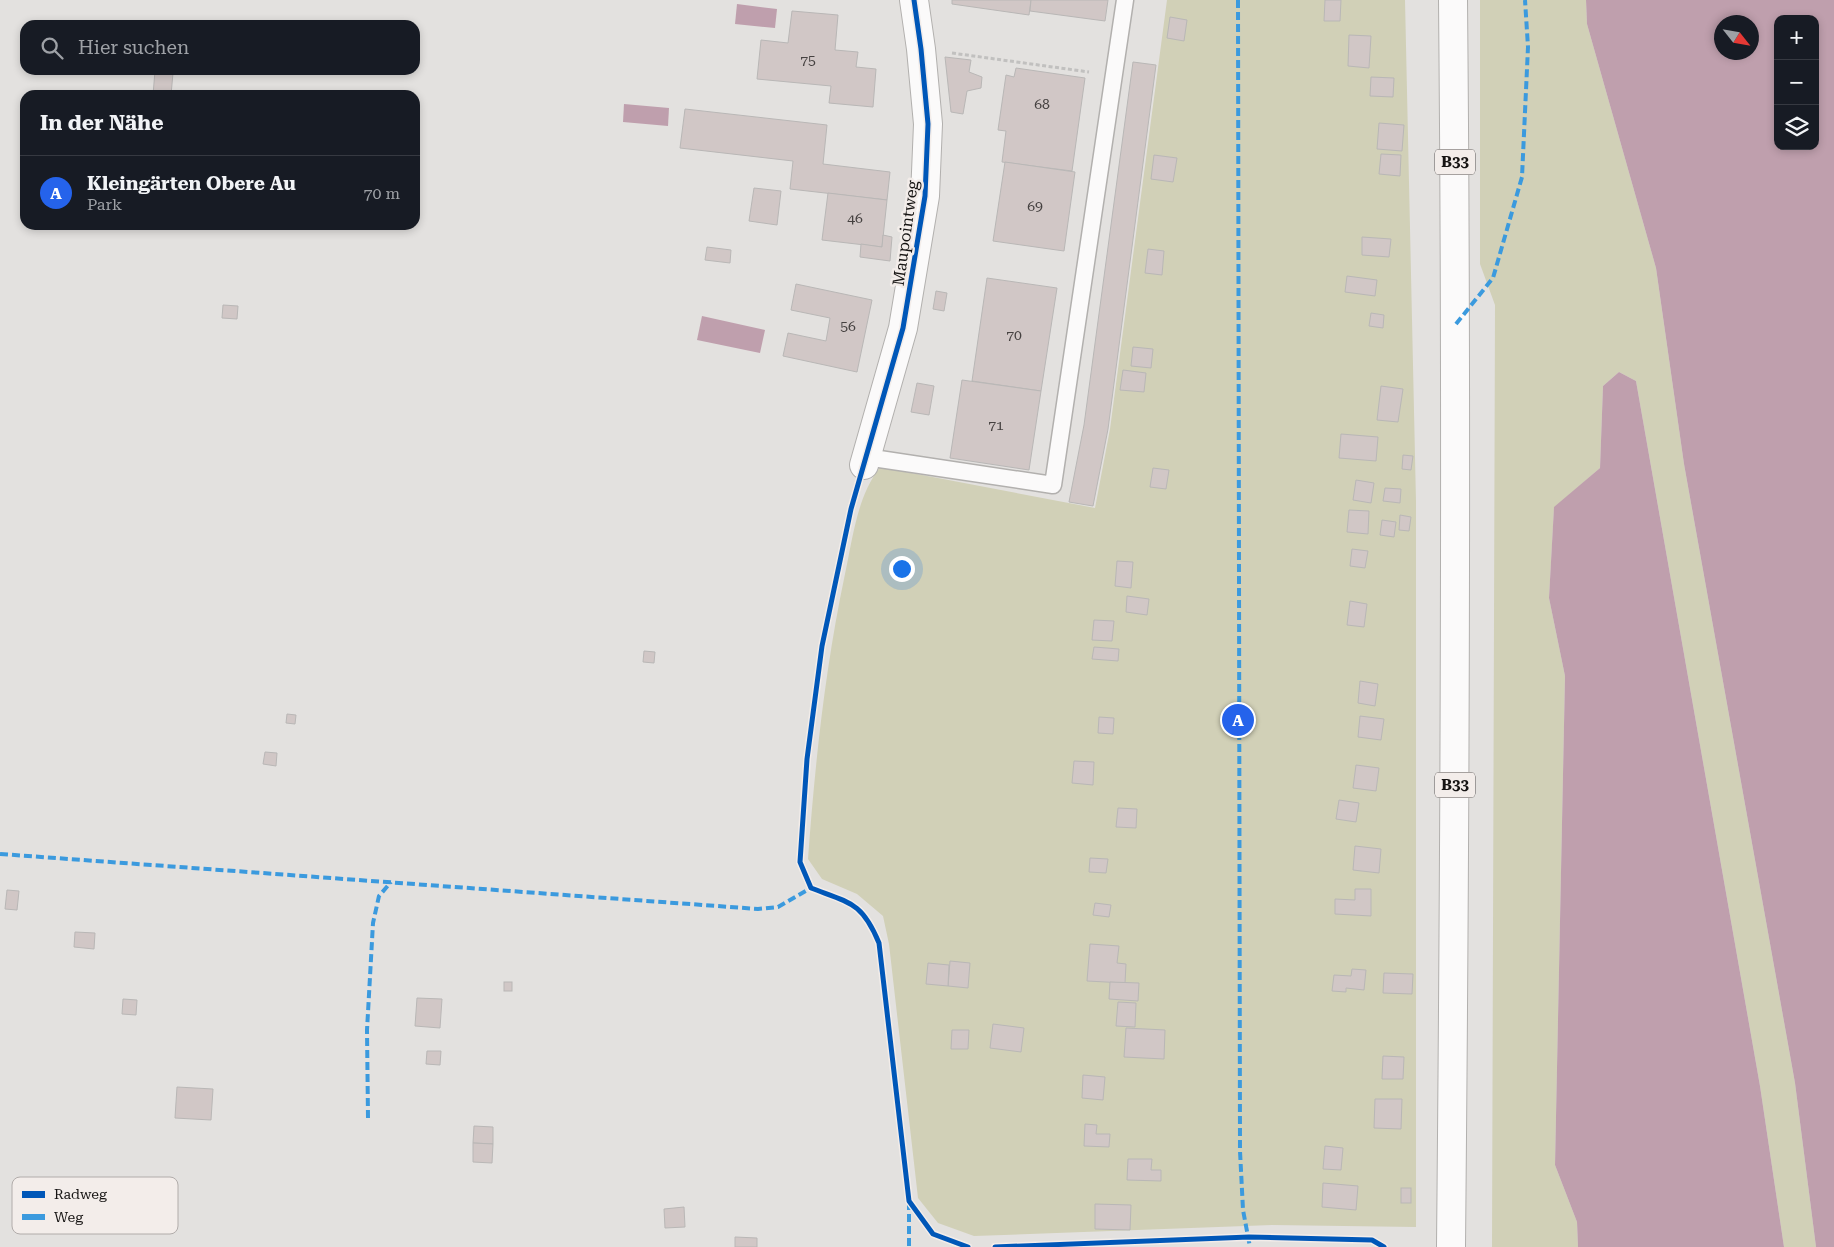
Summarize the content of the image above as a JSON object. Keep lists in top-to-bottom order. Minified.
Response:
{"streets":{"main road":["B33","Maupointweg"]},"house_numbers":["75","68","69","46","56","70","71"],"legend":["Radweg","Weg"],"north":"bottom right","page":{"map_buttons":["+","−"],"search":"Hier suchen","heading":"In der Nähe","list":[{"mark":"A","name":"Kleingärten Obere Au","note":"Park","value":"70 m"}],"pins":"A"}}
